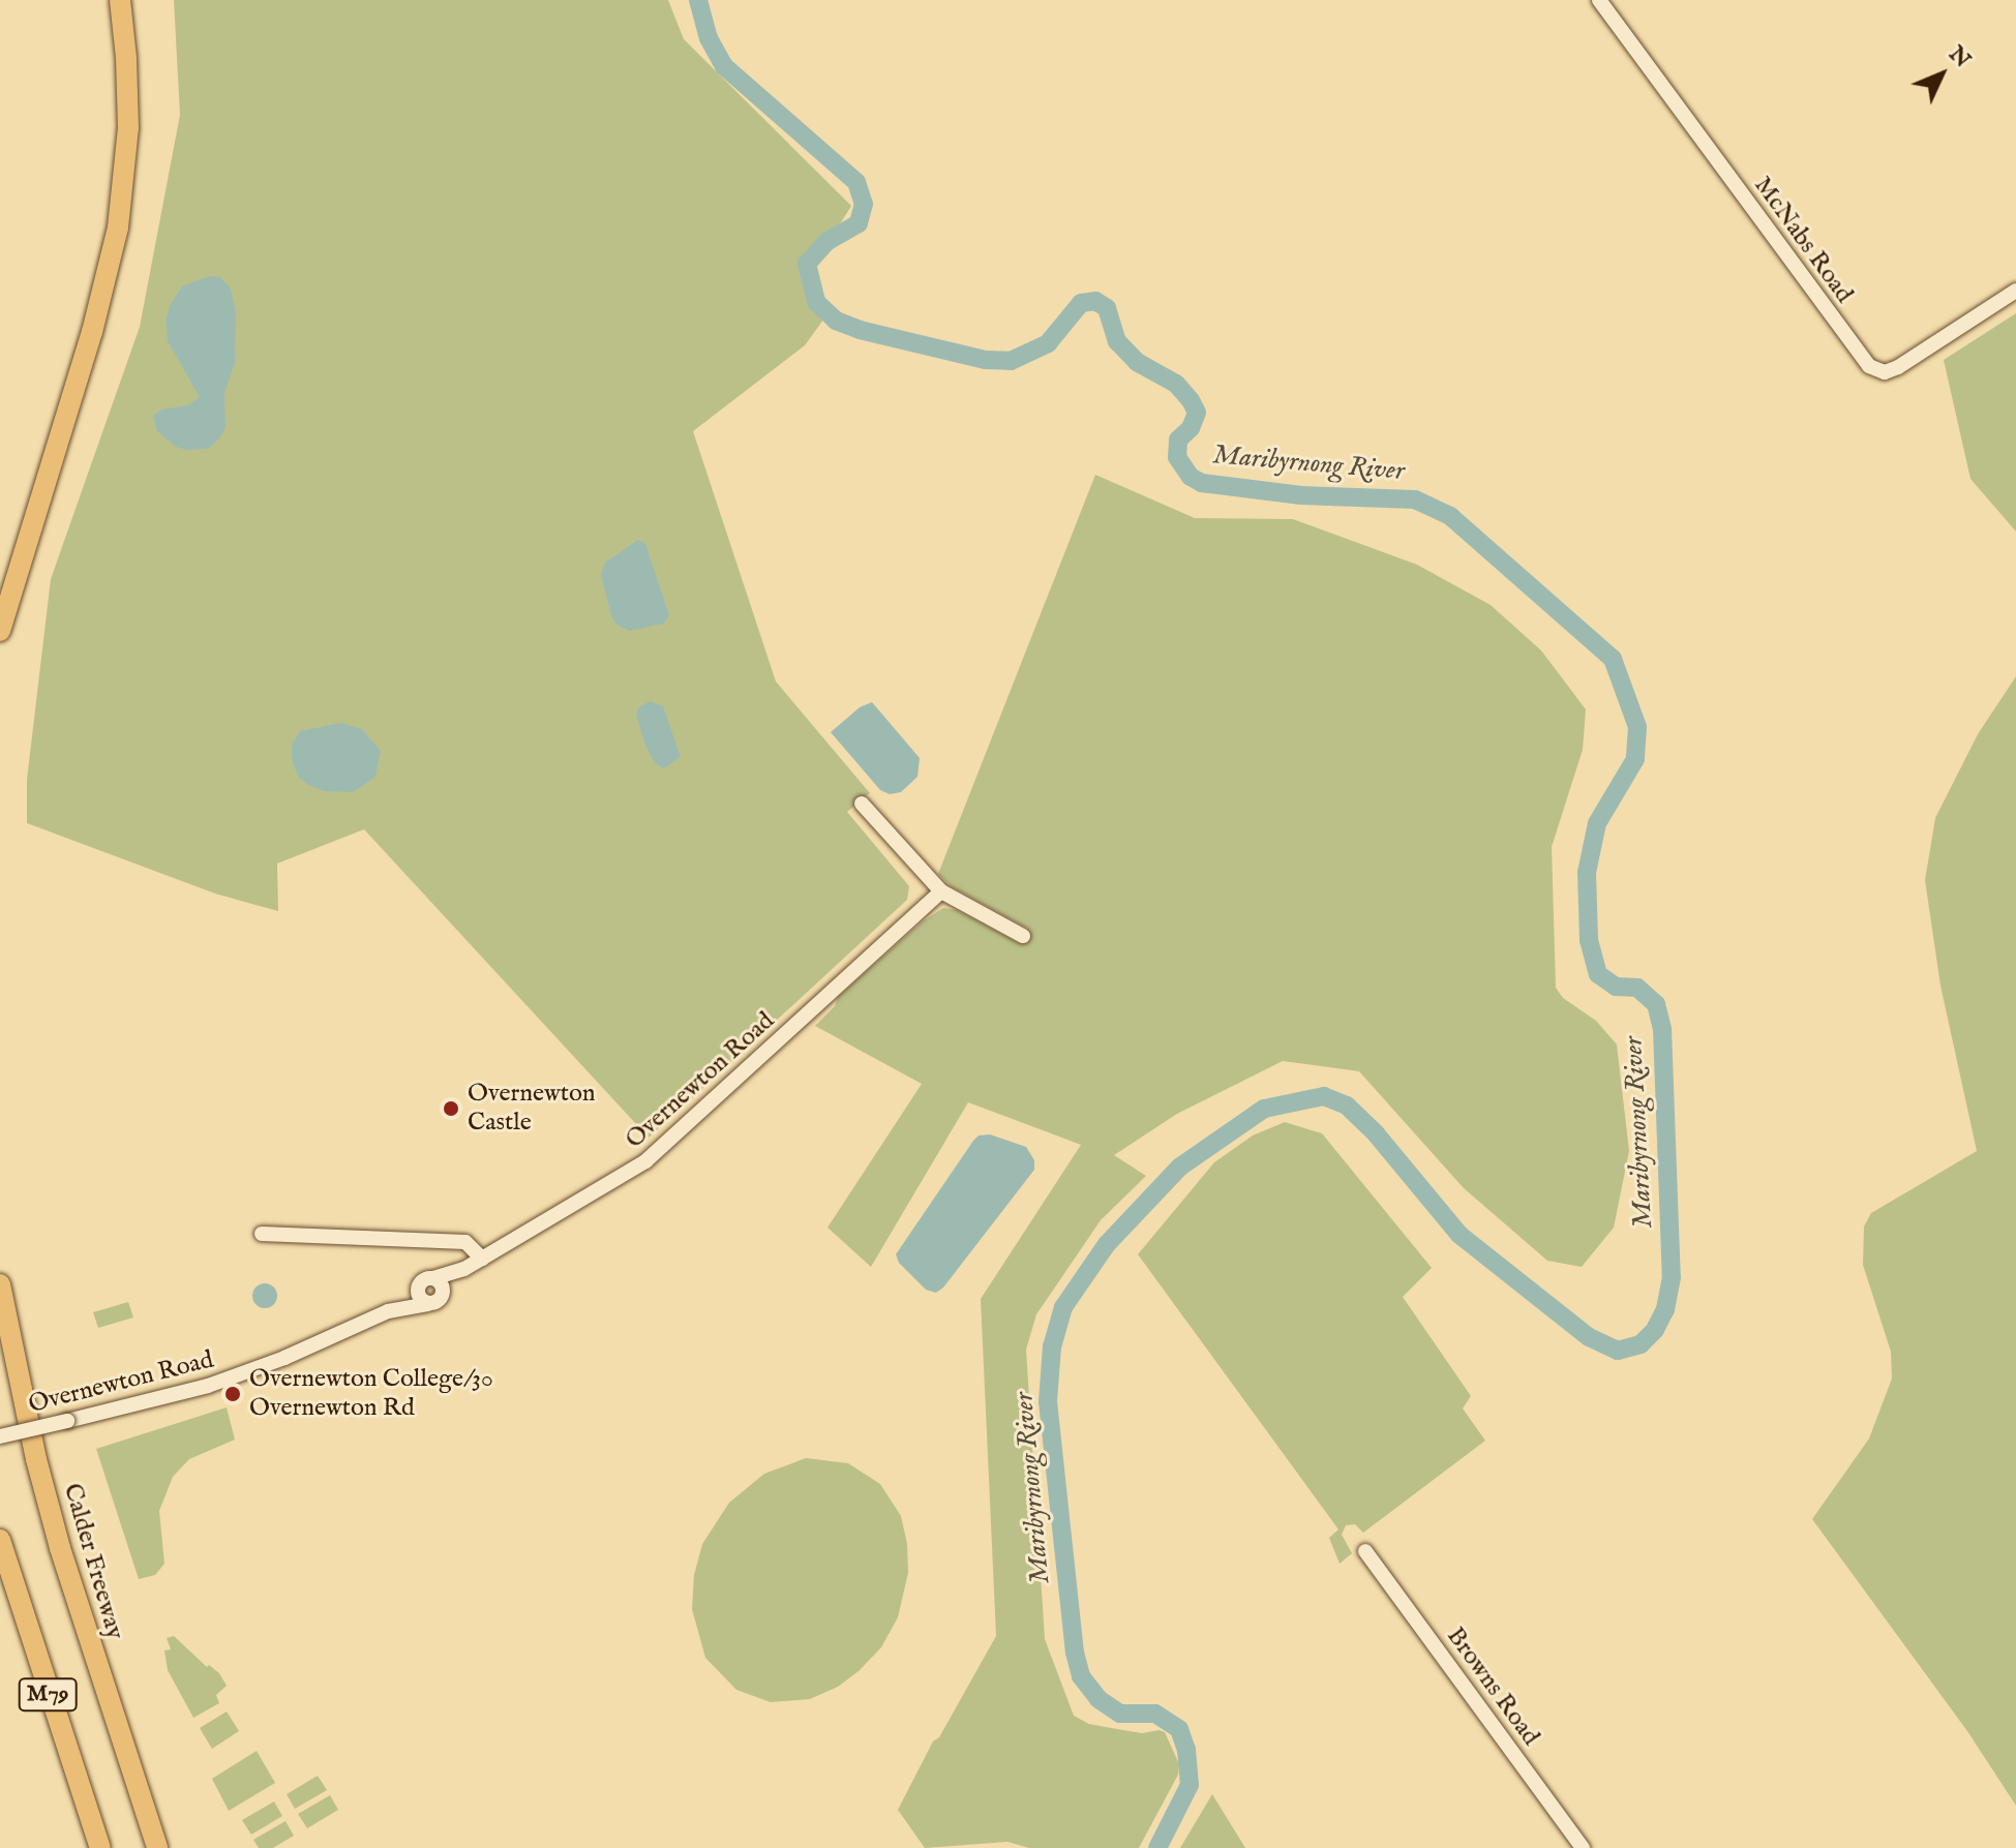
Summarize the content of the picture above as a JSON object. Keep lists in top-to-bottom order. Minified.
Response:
{"streets":{"highway":["Calder Freeway","M79"],"street":["McNabs Road","Overnewton Road","Browns Road"]},"water":["Maribyrnong River"],"places":["Overnewton Castle","Overnewton College/30 Overnewton Rd"],"north":"top right"}
